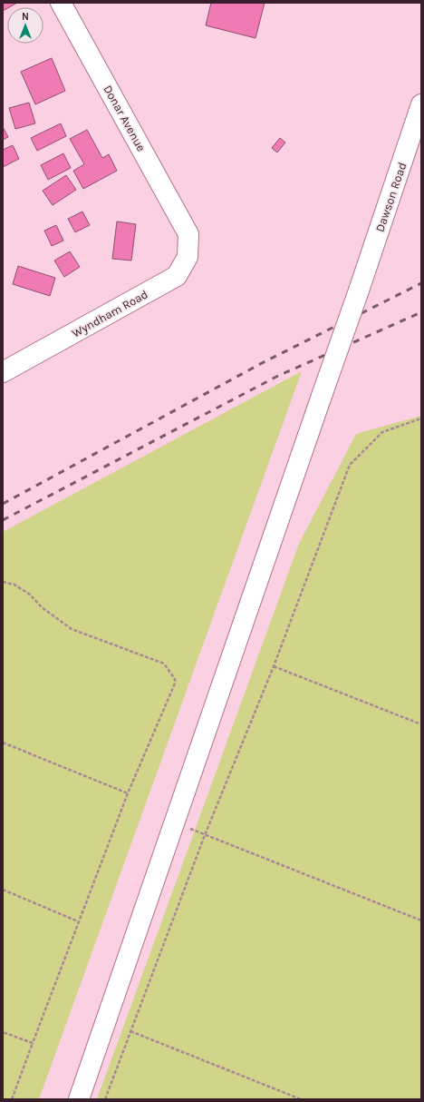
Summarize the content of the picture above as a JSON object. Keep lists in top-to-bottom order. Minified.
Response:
{"streets":{"street":["Donar Avenue","Dawson Road","Wyndham Road"]},"crossings":[["Donar Avenue","Wyndham Road"]],"north":"top"}
